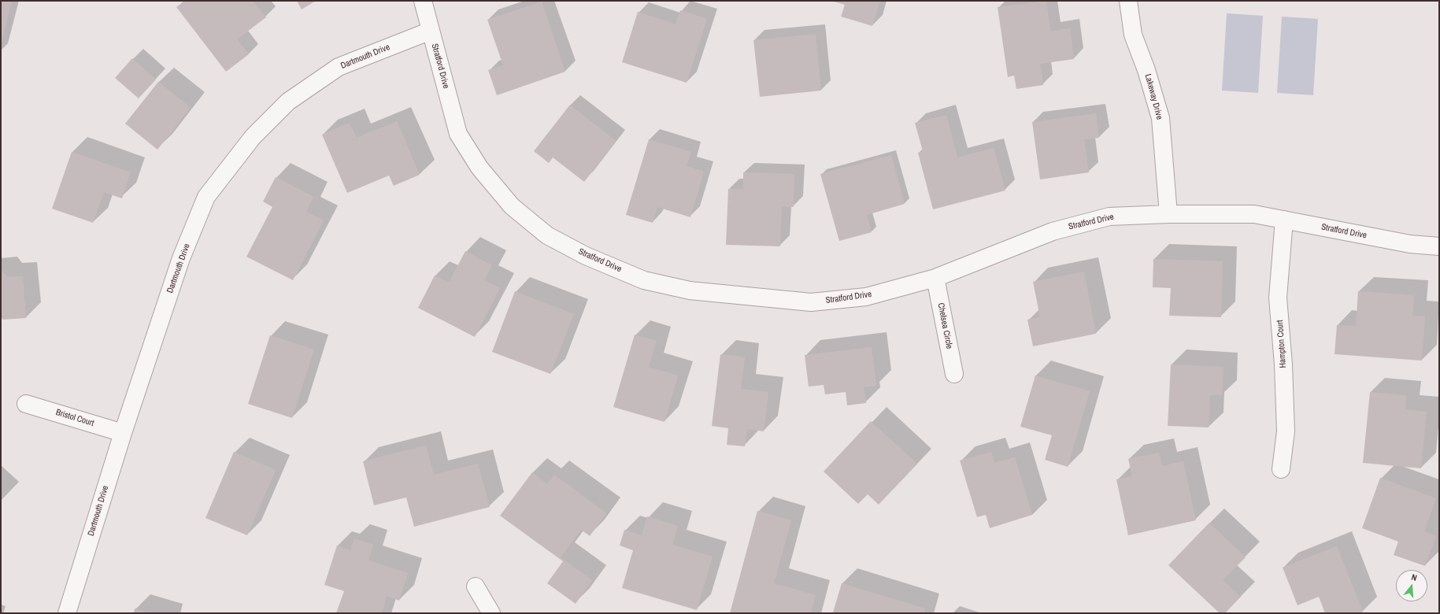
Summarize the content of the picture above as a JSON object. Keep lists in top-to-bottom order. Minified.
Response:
{"streets":{"street":["Dartmouth Drive","Stratford Drive","Lakeway Drive","Chelsea Circle","Hampton Court","Bristol Court"]},"crossings":[["Dartmouth Drive","Stratford Drive"],["Dartmouth Drive","Bristol Court"],["Stratford Drive","Lakeway Drive"],["Stratford Drive","Chelsea Circle"],["Stratford Drive","Hampton Court"]],"north":"top"}
